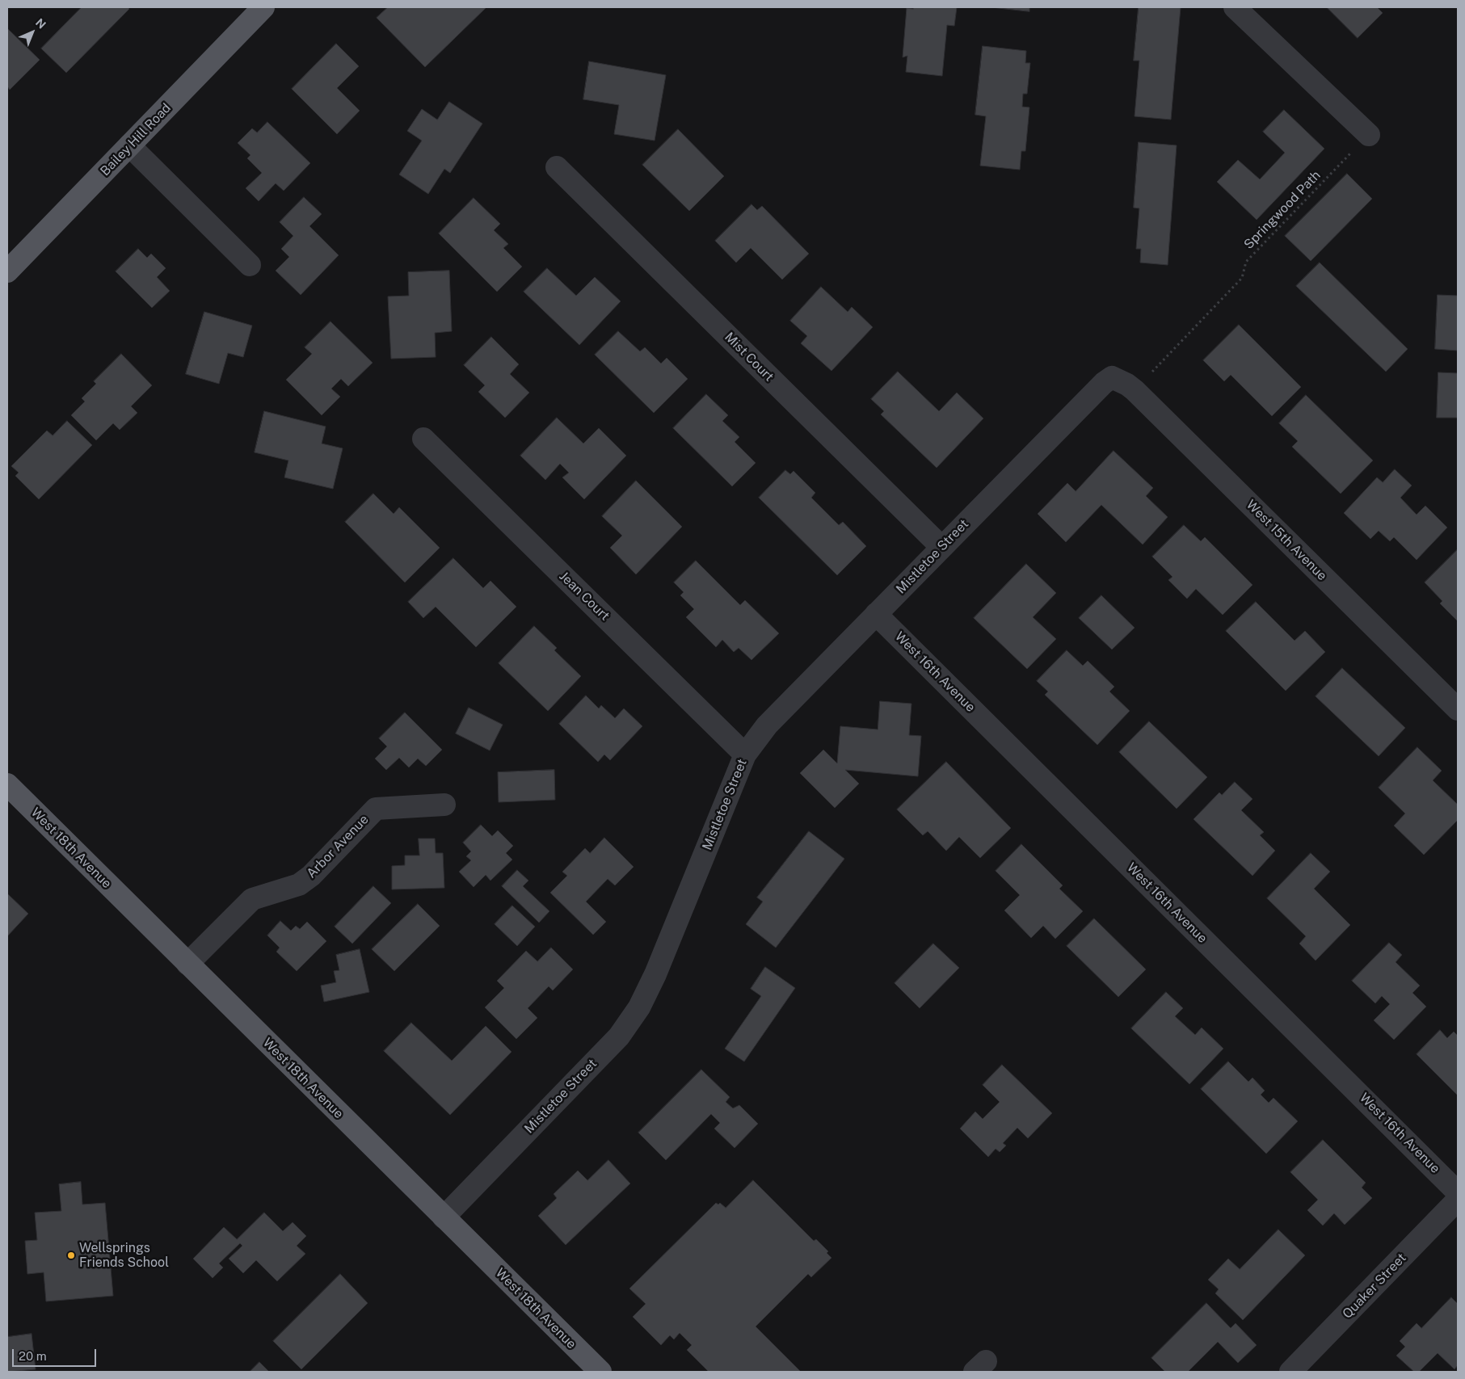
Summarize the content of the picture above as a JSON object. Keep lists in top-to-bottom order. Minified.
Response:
{"streets":{"main road":["Bailey Hill Road","West 18th Avenue"],"street":["Mist Court","West 15th Avenue","Mistletoe Street","Jean Court","West 16th Avenue","Arbor Avenue","Quaker Street"],"path":["Springwood Path"]},"crossings":[["Springwood Path","West 15th Avenue"],["Mist Court","Mistletoe Street"],["West 15th Avenue","Mistletoe Street"],["Mistletoe Street","Jean Court"],["Mistletoe Street","West 16th Avenue"],["Mistletoe Street","West 18th Avenue"],["Arbor Avenue","West 18th Avenue"]],"places":["Wellsprings Friends School"],"scale_bar":"20 m","north":"top right"}
